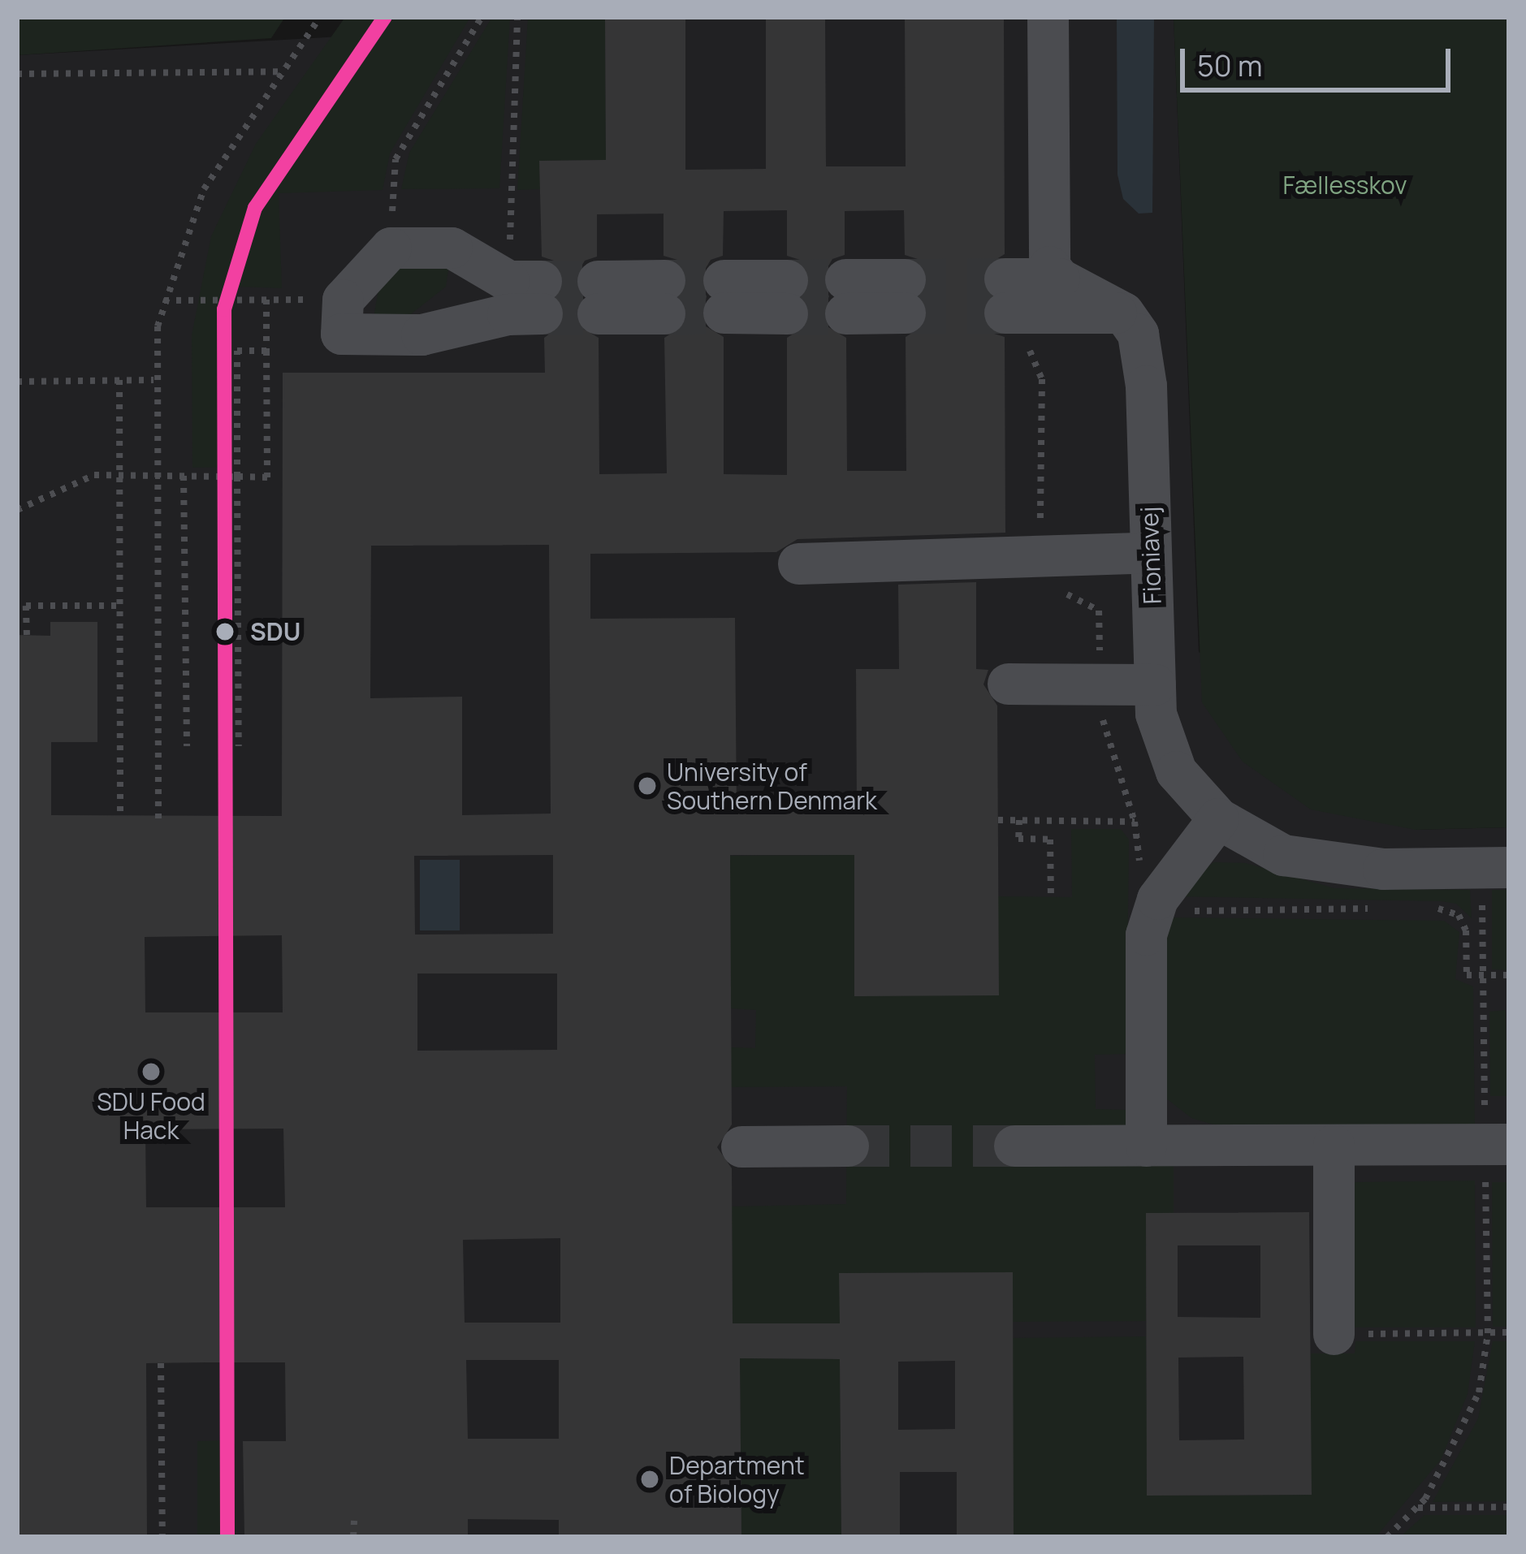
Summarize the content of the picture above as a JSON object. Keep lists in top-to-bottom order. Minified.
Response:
{"streets":{"lane":["Fioniavej"]},"parks":["Fællesskov"],"places":["SDU","University of Southern Denmark","SDU Food Hack","Department of Biology"],"scale_bar":"50 m"}
